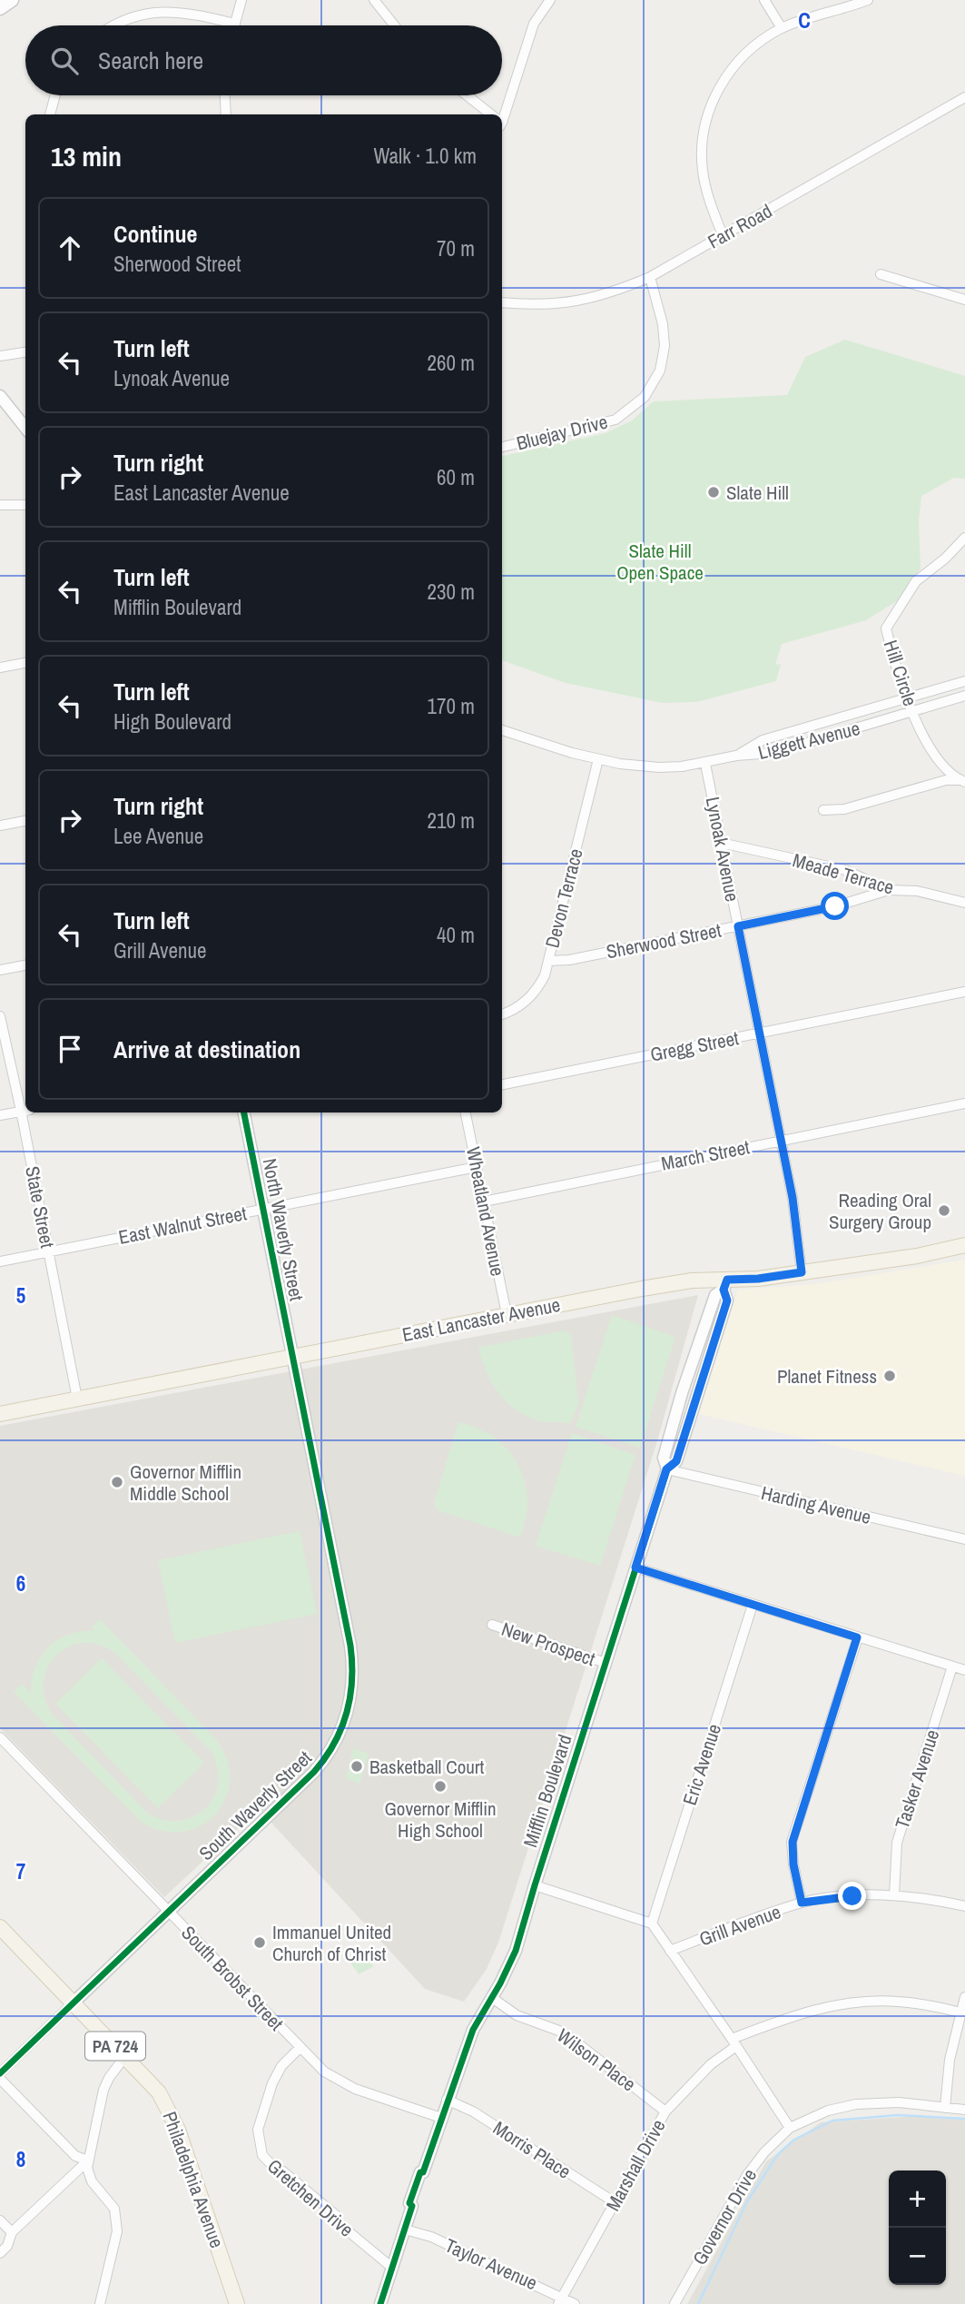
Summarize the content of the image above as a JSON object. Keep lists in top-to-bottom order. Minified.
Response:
{"streets":{"main road":["East Lancaster Avenue","PA 724","Philadelphia Avenue"],"street":["Farr Road","Bluejay Drive","Hill Circle","Liggett Avenue","Lynoak Avenue","Meade Terrace","Devon Terrace","Sherwood Street","Gregg Street","March Street","State Street","Wheatland Avenue","East Walnut Street","North Waverly Street","Harding Avenue","New Prospect","Eric Avenue","Tasker Avenue","Mifflin Boulevard","South Waverly Street","Grill Avenue","South Brobst Street","Wilson Place","Morris Place","Marshall Drive","Gretchen Drive","Governor Drive","Taylor Avenue"]},"crossings":[["Farr Road","Bluejay Drive"],["Hill Circle","Liggett Avenue"],["Lynoak Avenue","Meade Terrace"],["Lynoak Avenue","Sherwood Street"],["Lynoak Avenue","Gregg Street"],["Lynoak Avenue","March Street"],["Lynoak Avenue","East Lancaster Avenue"],["Meade Terrace","Sherwood Street"],["Devon Terrace","Sherwood Street"],["March Street","Wheatland Avenue"],["State Street","East Walnut Street"],["State Street","East Lancaster Avenue"],["Wheatland Avenue","East Walnut Street"],["Wheatland Avenue","East Lancaster Avenue"],["East Walnut Street","North Waverly Street"],["North Waverly Street","East Lancaster Avenue"],["North Waverly Street","South Waverly Street"],["East Lancaster Avenue","Mifflin Boulevard"],["East Lancaster Avenue","South Waverly Street"],["Harding Avenue","Mifflin Boulevard"],["New Prospect","Mifflin Boulevard"],["Tasker Avenue","Grill Avenue"],["Mifflin Boulevard","South Brobst Street"],["Mifflin Boulevard","Wilson Place"],["Mifflin Boulevard","Morris Place"],["Mifflin Boulevard","Gretchen Drive"],["Mifflin Boulevard","Taylor Avenue"],["South Waverly Street","South Brobst Street"],["South Waverly Street","Philadelphia Avenue"],["South Brobst Street","Gretchen Drive"],["Wilson Place","Marshall Drive"],["Morris Place","Marshall Drive"],["Marshall Drive","Taylor Avenue"]],"parks":["Slate Hill Open Space"],"places":["Slate Hill","Reading Oral Surgery Group","Planet Fitness","Governor Mifflin Middle School","Basketball Court","Governor Mifflin High School","Immanuel United Church of Christ"],"page":{"search":"Search here","heading":["13 min","Walk · 1.0 km"],"list":[["Continue","Sherwood Street","70 m"],["Turn left","Lynoak Avenue","260 m"],["Turn right","East Lancaster Avenue","60 m"],["Turn left","Mifflin Boulevard","230 m"],["Turn left","High Boulevard","170 m"],["Turn right","Lee Avenue","210 m"],["Turn left","Grill Avenue","40 m"],"Arrive at destination"],"map_buttons":["+","−"]},"grid":{"columns":["C"],"rows":["5","6","7","8"]}}
